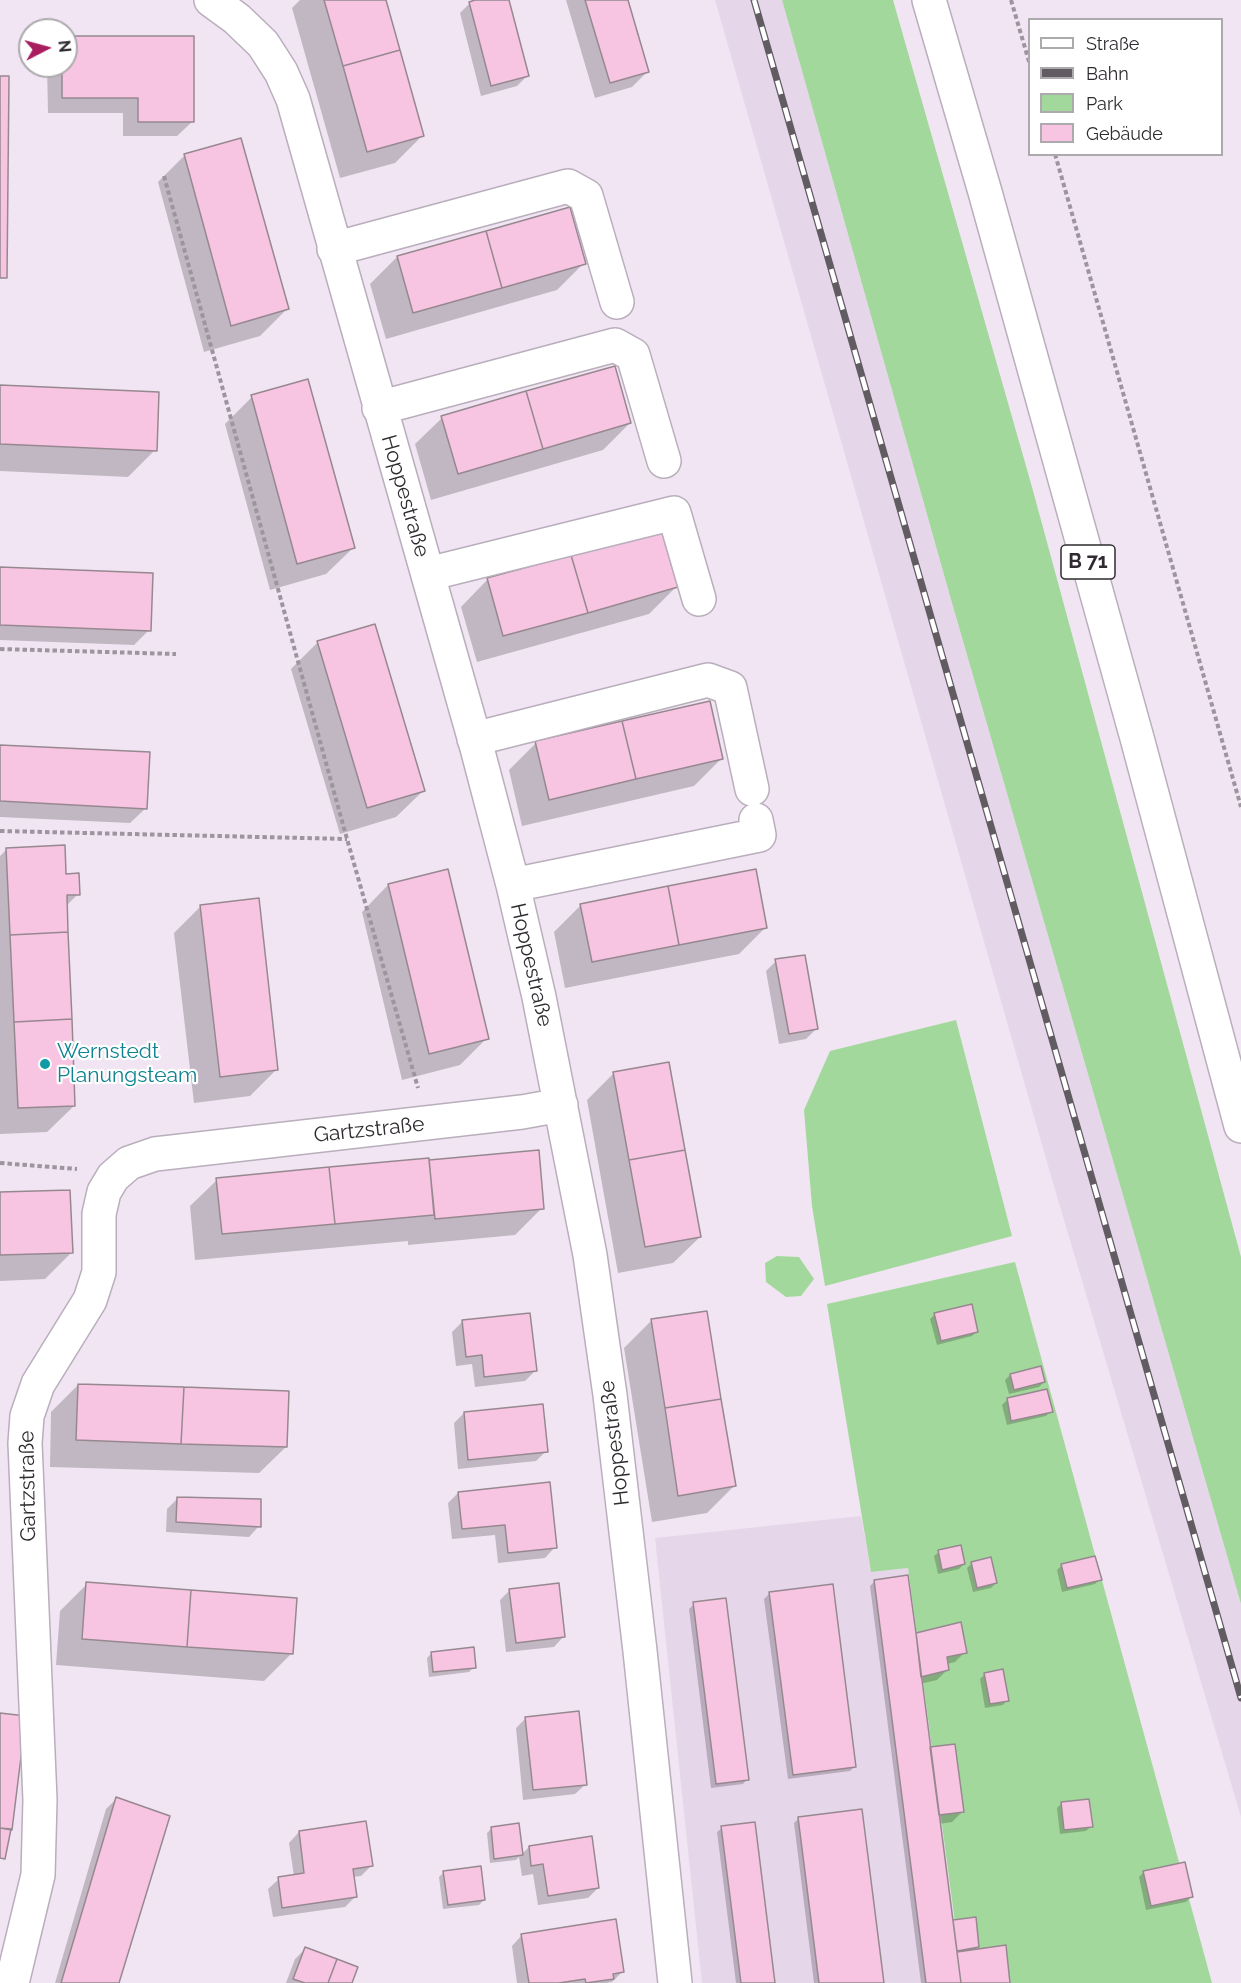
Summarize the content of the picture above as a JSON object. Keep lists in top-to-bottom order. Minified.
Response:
{"streets":{"street":["Hoppestraße","B 71","Gartzstraße"]},"crossings":[["Hoppestraße","Gartzstraße"]],"places":["Wernstedt Planungsteam"],"legend":["Straße","Bahn","Park","Gebäude"],"north":"right"}
